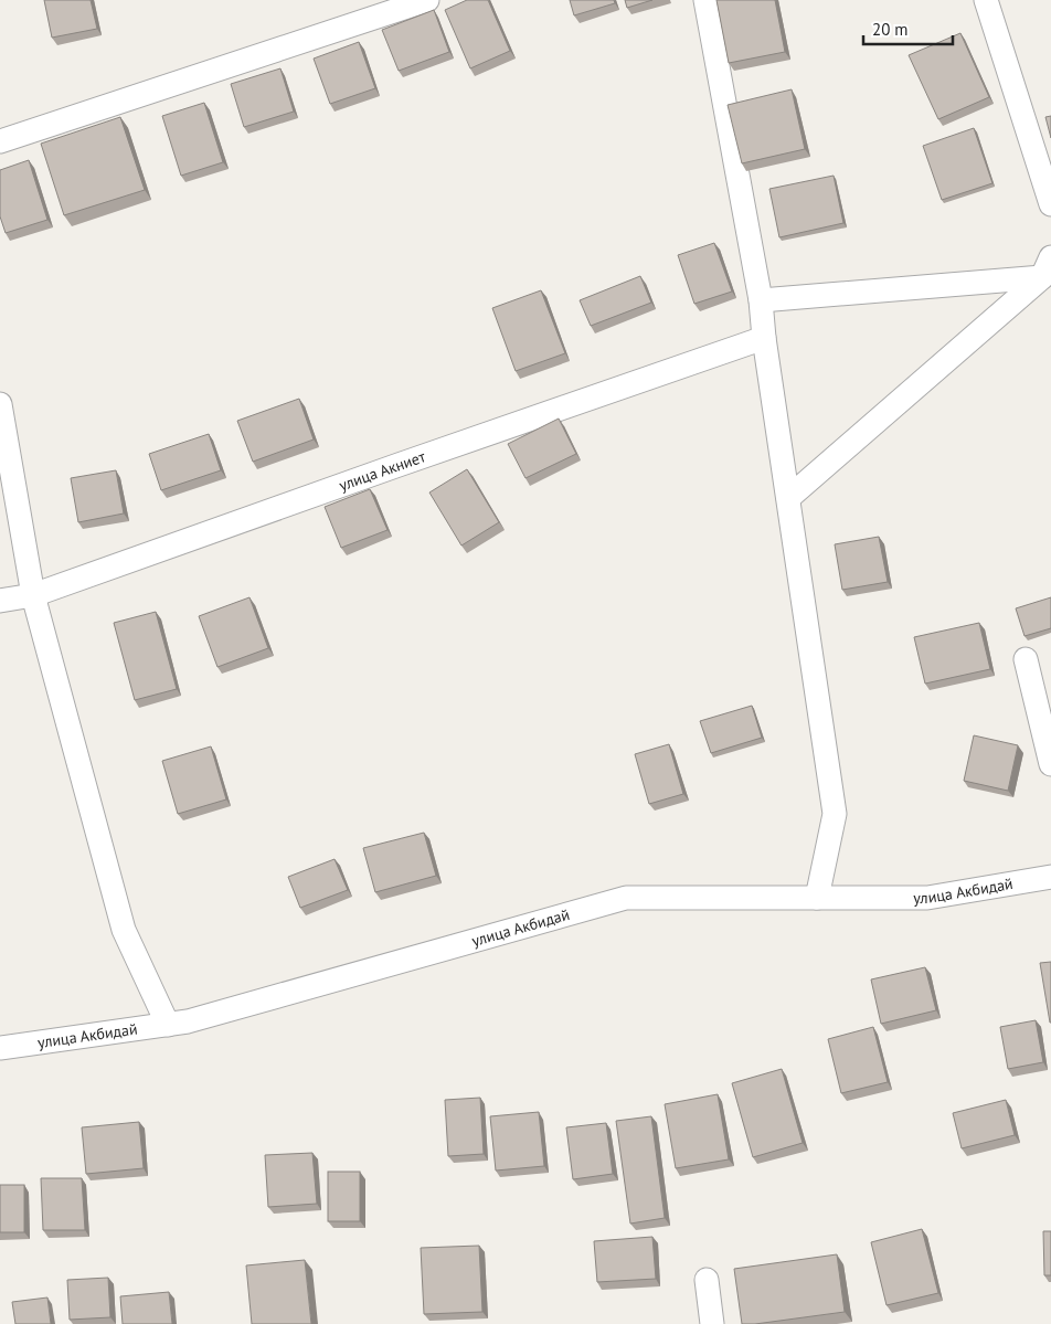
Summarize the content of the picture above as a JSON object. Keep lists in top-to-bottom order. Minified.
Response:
{"streets":{"street":["улица Акниет","улица Акбидай"]},"scale_bar":"20 m"}
